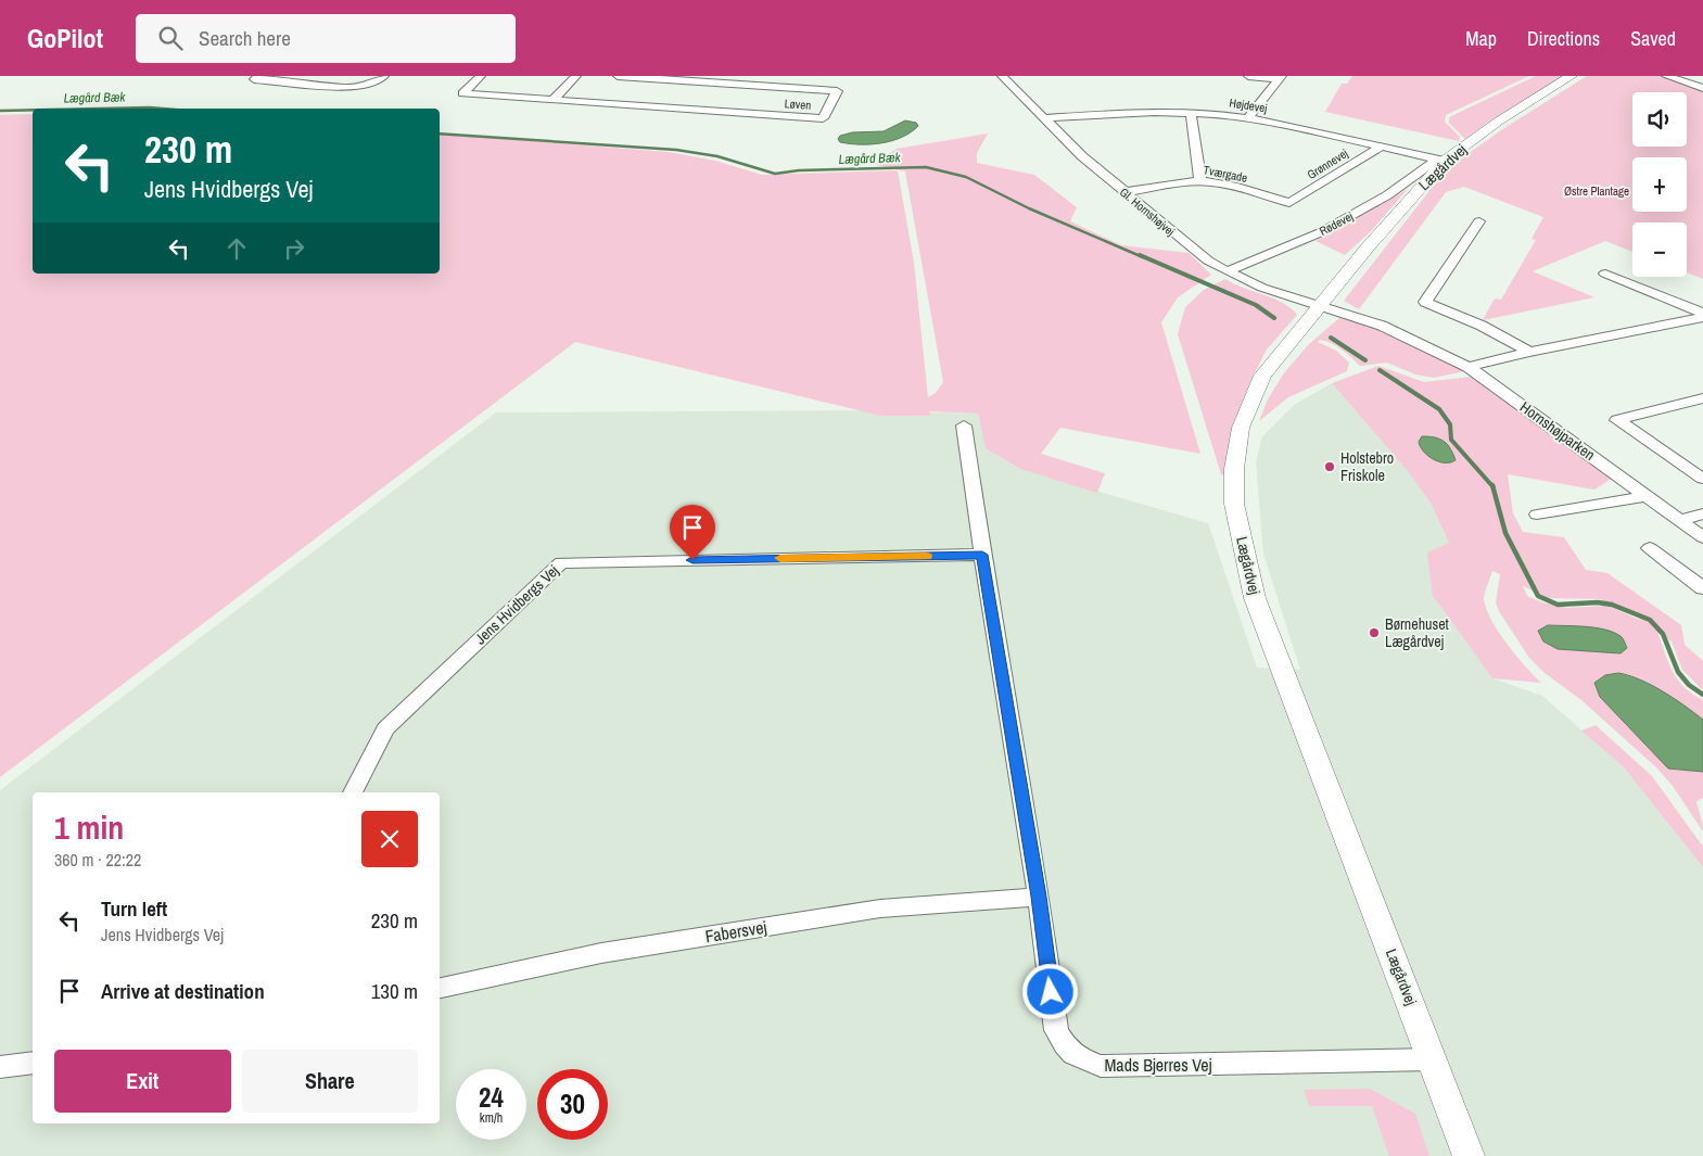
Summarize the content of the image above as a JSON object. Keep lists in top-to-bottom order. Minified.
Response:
{"streets":{"street":["Løven","Højdevej","Grønnevej","Lægårdvej","Tværgade","Gl. Hornshøjvej","Rødevej","Hornshøjparken","Jens Hvidbergs Vej","Fabersvej","Mads Bjerres Vej"]},"crossings":[["Højdevej","Grønnevej"],["Højdevej","Lægårdvej"],["Højdevej","Gl. Hornshøjvej"],["Højdevej","Rødevej"],["Grønnevej","Tværgade"],["Lægårdvej","Gl. Hornshøjvej"],["Lægårdvej","Rødevej"],["Lægårdvej","Hornshøjparken"],["Lægårdvej","Mads Bjerres Vej"],["Tværgade","Gl. Hornshøjvej"],["Gl. Hornshøjvej","Rødevej"],["Gl. Hornshøjvej","Hornshøjparken"],["Jens Hvidbergs Vej","Mads Bjerres Vej"],["Fabersvej","Mads Bjerres Vej"]],"water":["Lægård Bæk"],"parks":["Østre Plantage"],"places":["Holstebro Friskole","Børnehuset Lægårdvej"],"page":{"header":"GoPilot","search":"Search here","nav":["Map","Directions","Saved"],"map_buttons":["+","−"],"turn":["230 m","Jens Hvidbergs Vej"],"heading":["1 min","360 m · 22:22"],"list":[{"name":"Turn left","note":"Jens Hvidbergs Vej","value":"230 m"},{"name":"Arrive at destination","value":"130 m"}],"buttons":["Exit","Share"],"speed":"24 km/h","limit":"30"}}
